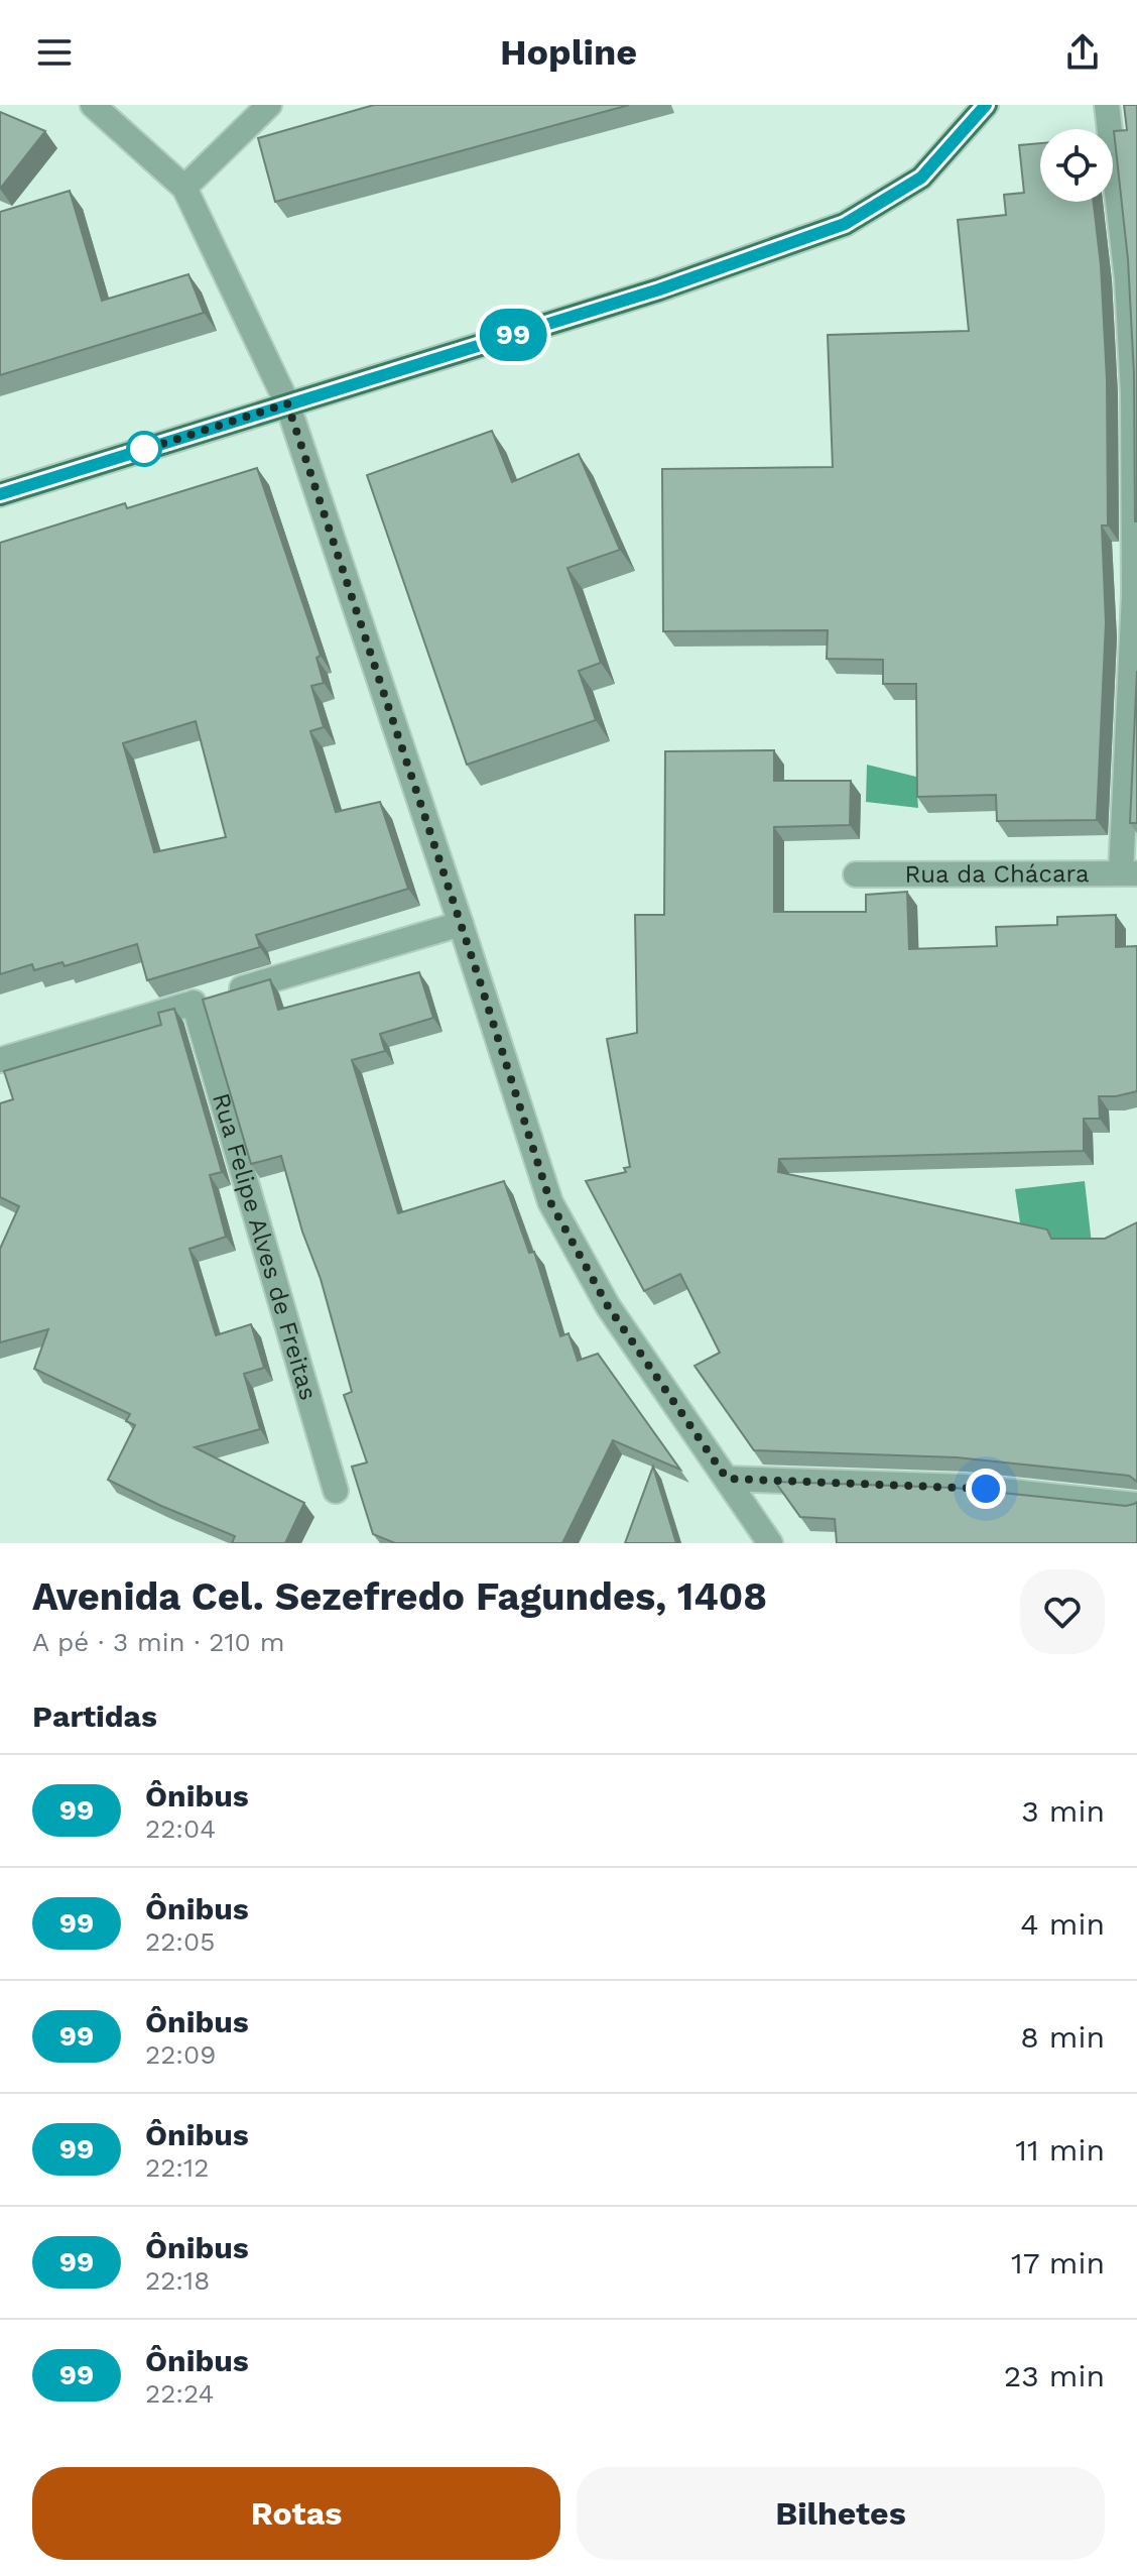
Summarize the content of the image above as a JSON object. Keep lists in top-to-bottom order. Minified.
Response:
{"streets":{"street":["Rua da Chácara","Rua Felipe Alves de Freitas"]},"lines":["bus line 99"],"page":{"header":"Hopline","on_map":"99","heading":[["Avenida Cel. Sezefredo Fagundes, 1408","A pé · 3 min · 210 m"],"Partidas"],"list":[{"mark":"99","name":"Ônibus","note":"22:04","value":"3 min"},{"mark":"99","name":"Ônibus","note":"22:05","value":"4 min"},{"mark":"99","name":"Ônibus","note":"22:09","value":"8 min"},{"mark":"99","name":"Ônibus","note":"22:12","value":"11 min"},{"mark":"99","name":"Ônibus","note":"22:18","value":"17 min"},{"mark":"99","name":"Ônibus","note":"22:24","value":"23 min"}],"buttons":["Rotas","Bilhetes"]}}
